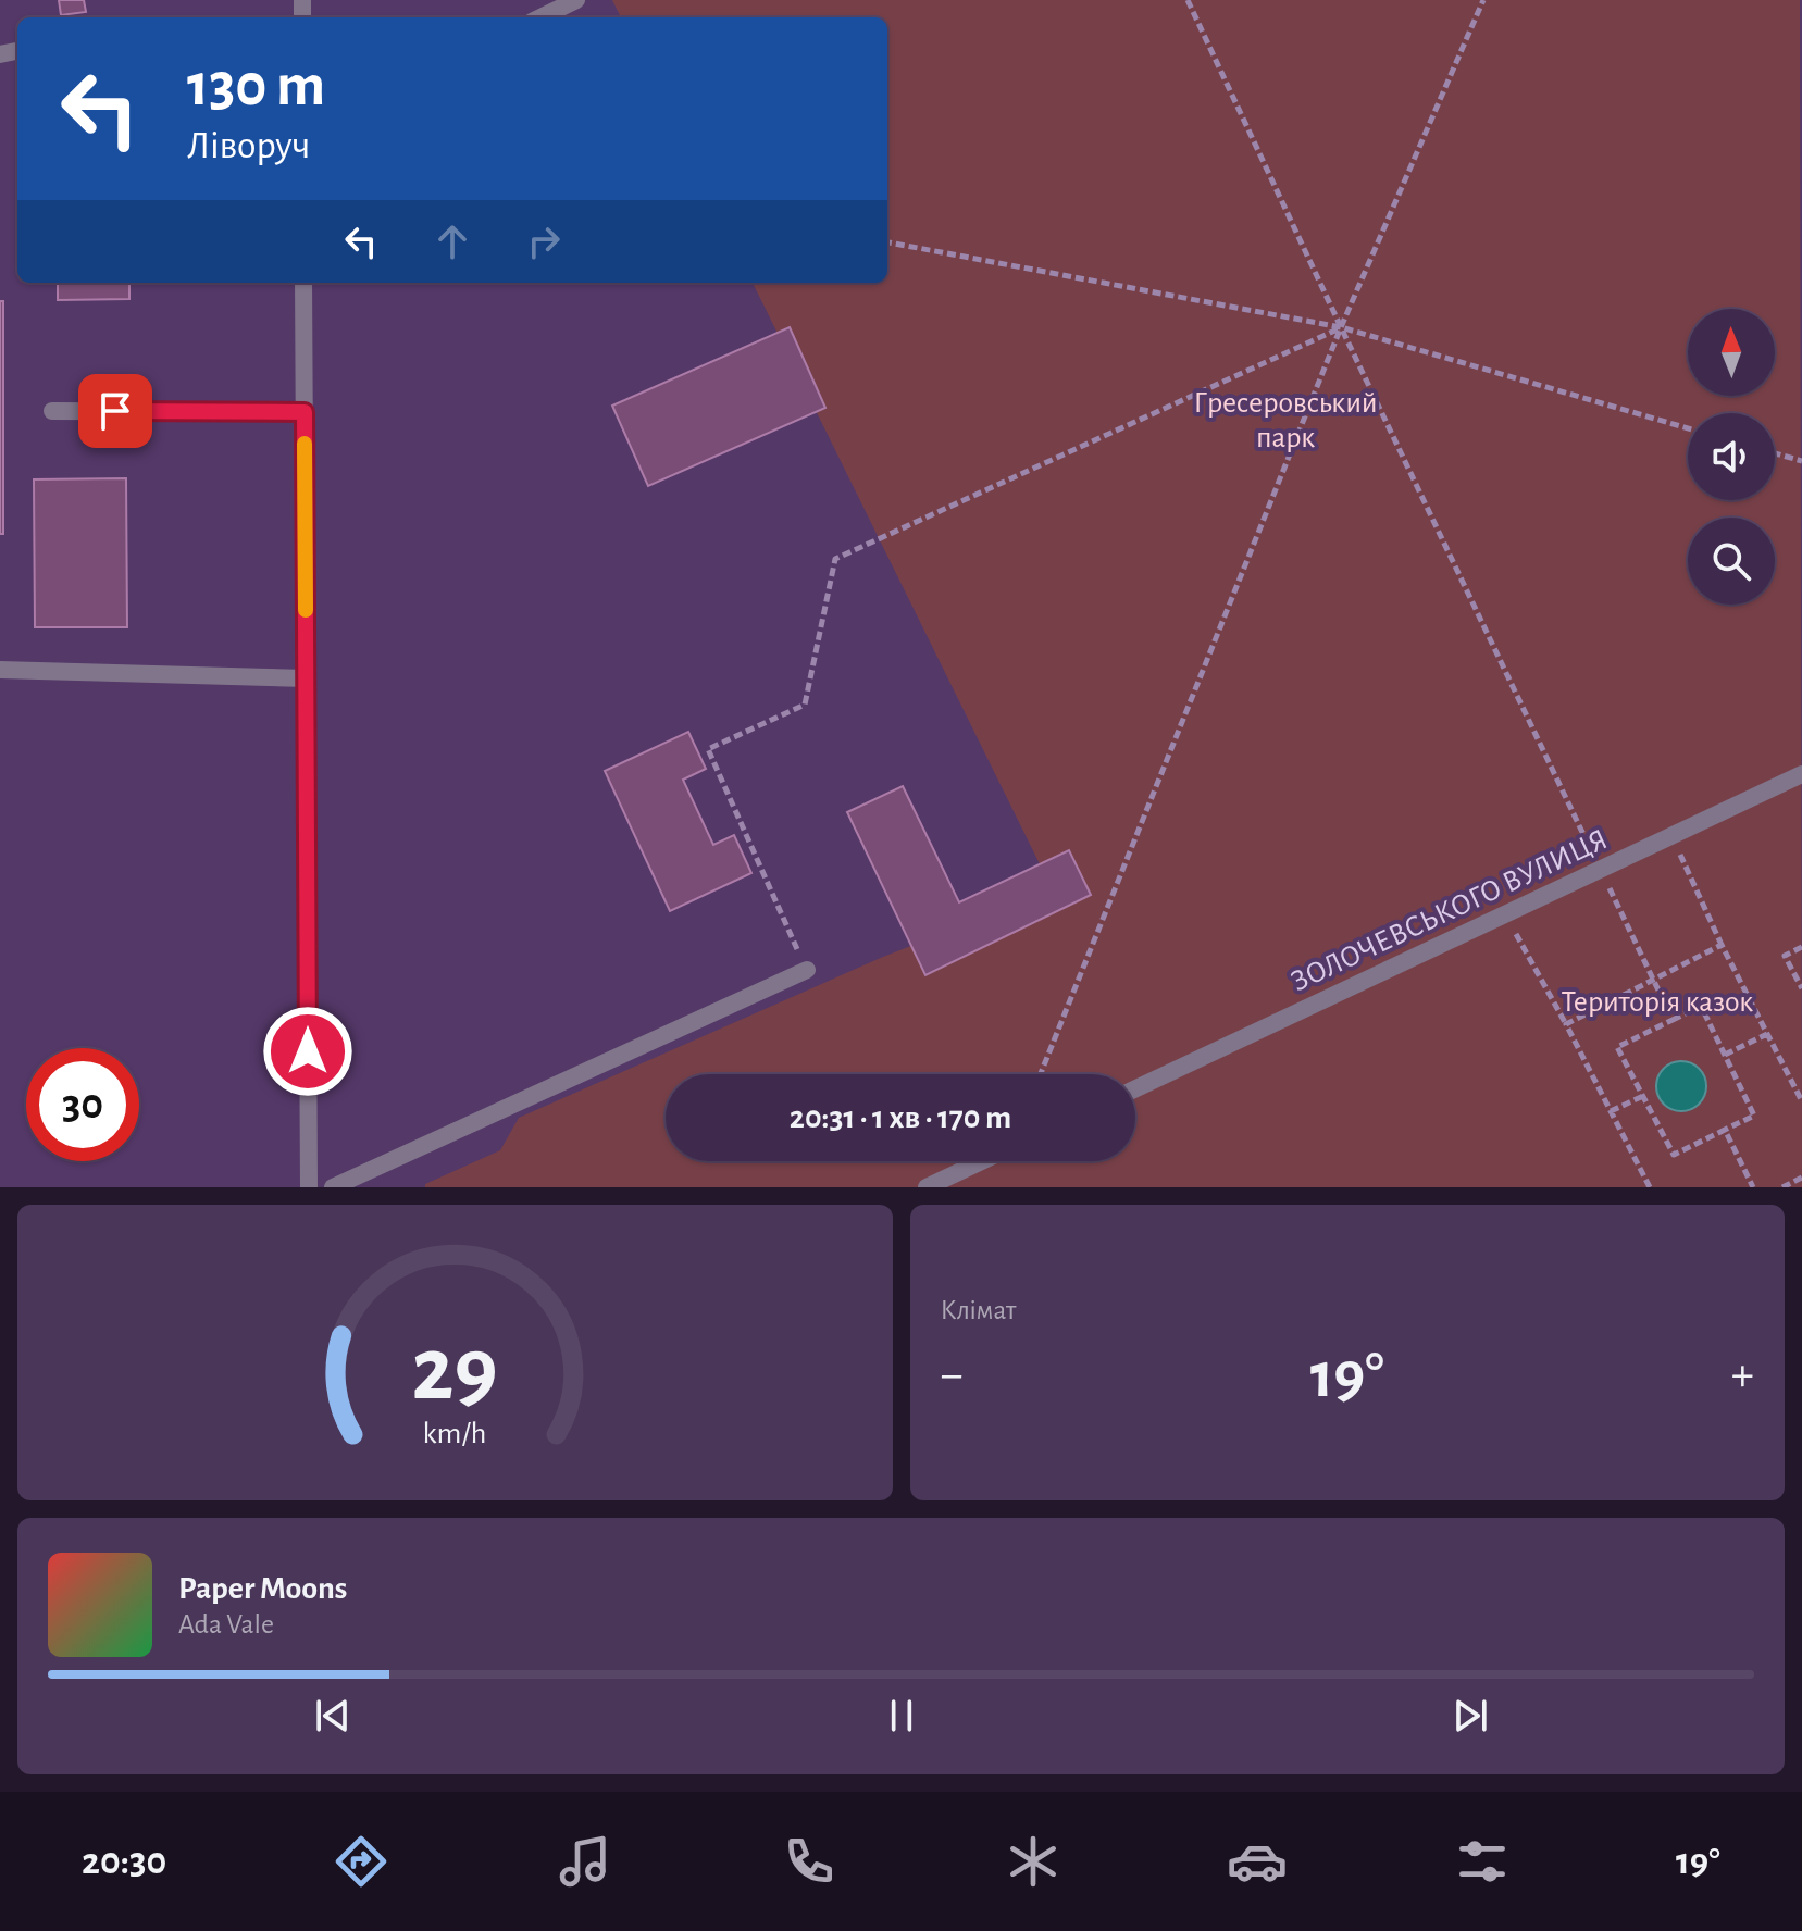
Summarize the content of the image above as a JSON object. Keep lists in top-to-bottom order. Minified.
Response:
{"streets":{"street":["ЗОЛОЧЕВСЬКОГО ВУЛИЦЯ"]},"parks":["Гресеровський парк","Територія казок"],"north":"top","page":{"turn":["130 m","Ліворуч"],"limit":"30","trip":"20:31 · 1 хв · 170 m","tile":"Клімат","heat":["−","19°","+"],"song":["Paper Moons","Ada Vale"],"tabs":["20:30","19°"],"gauge":["29","km/h"]}}
